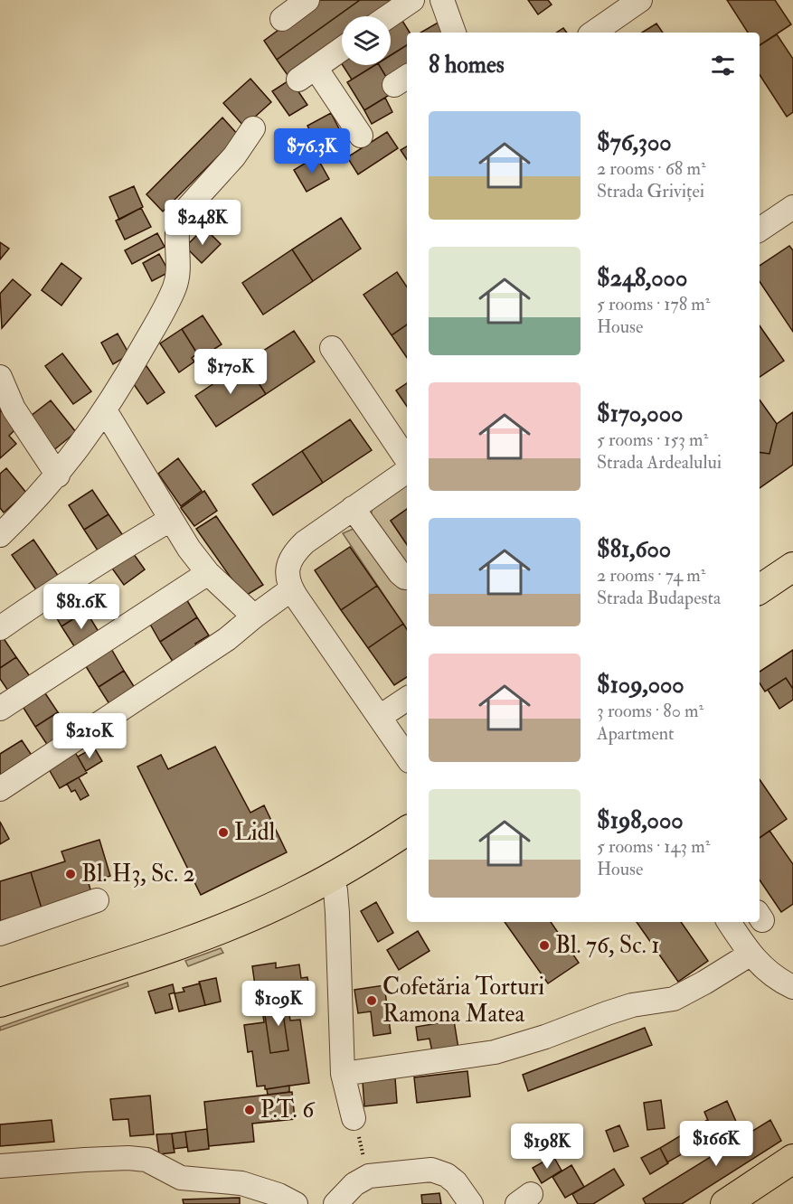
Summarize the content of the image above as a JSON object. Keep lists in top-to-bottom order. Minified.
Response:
{"places":["Lidl","Bl. H3, Sc. 2","Bl. 76, Sc. 1","Cofetăria Torturi Ramona Matea","P.T. 6"],"page":{"heading":"8 homes","list":[{"name":"$76,300","note":"2 rooms · 68 m² · Strada Griviţei"},{"name":"$248,000","note":"5 rooms · 178 m² · House"},{"name":"$170,000","note":"5 rooms · 153 m² · Strada Ardealului"},{"name":"$81,600","note":"2 rooms · 74 m² · Strada Budapesta"},{"name":"$109,000","note":"3 rooms · 80 m² · Apartment"},{"name":"$198,000","note":"5 rooms · 143 m² · House"}],"price":["$76.3K","$248K","$170K","$81.6K","$210K","$109K","$166K","$198K"]}}
